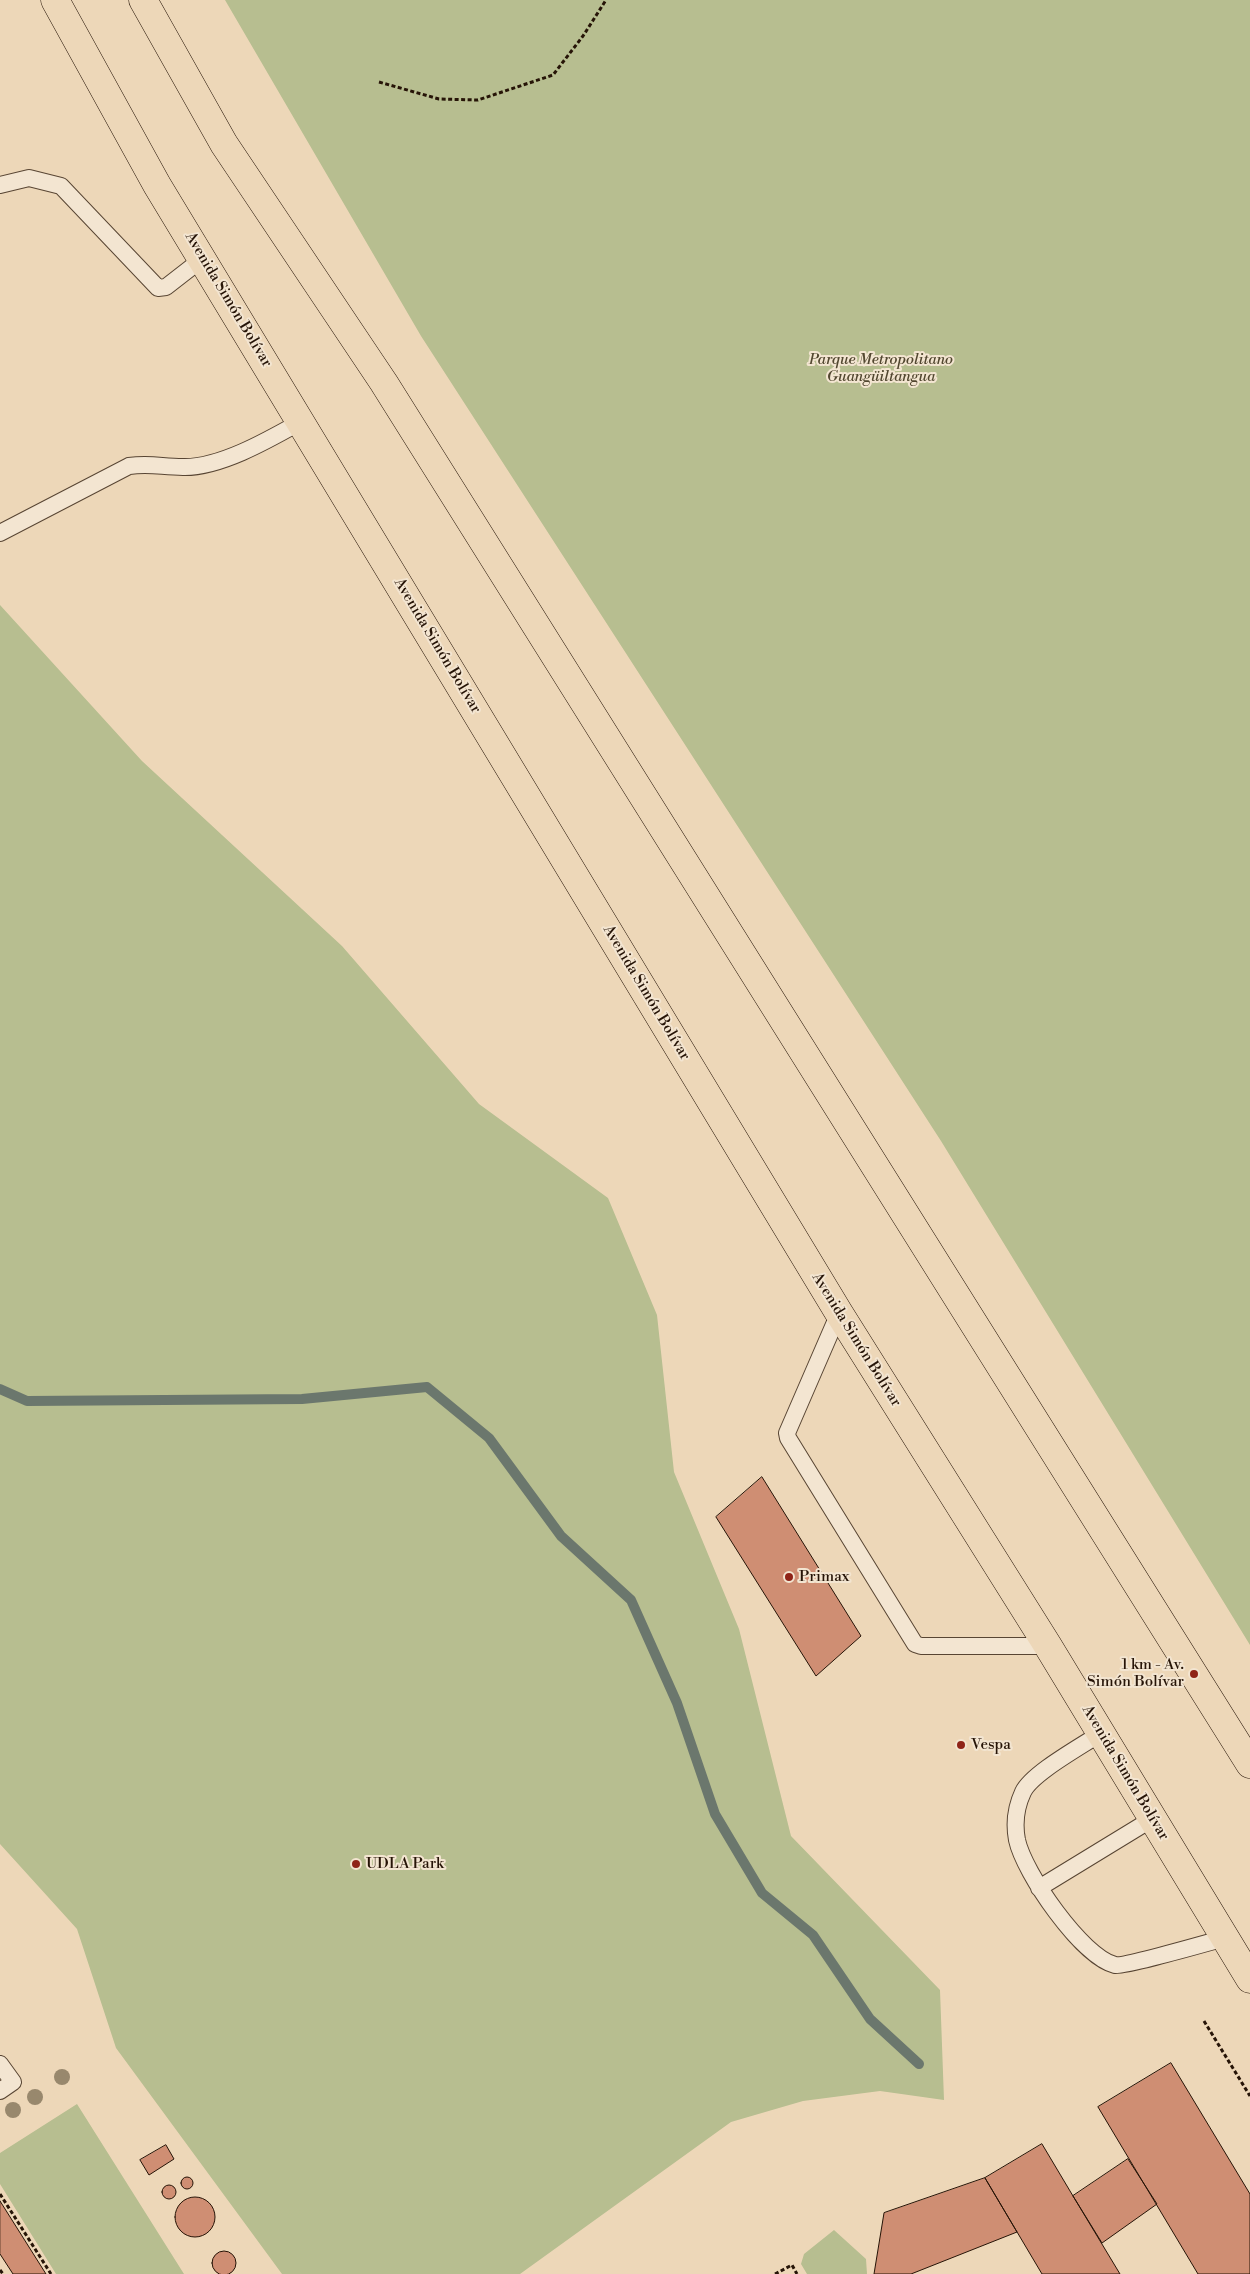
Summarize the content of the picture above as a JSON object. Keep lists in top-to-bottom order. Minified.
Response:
{"streets":{"highway":["Avenida Simón Bolívar"]},"parks":["Parque Metropolitano Guangüiltangua"],"places":["Primax","1 km - Av. Simón Bolívar","Vespa","UDLA Park"]}
